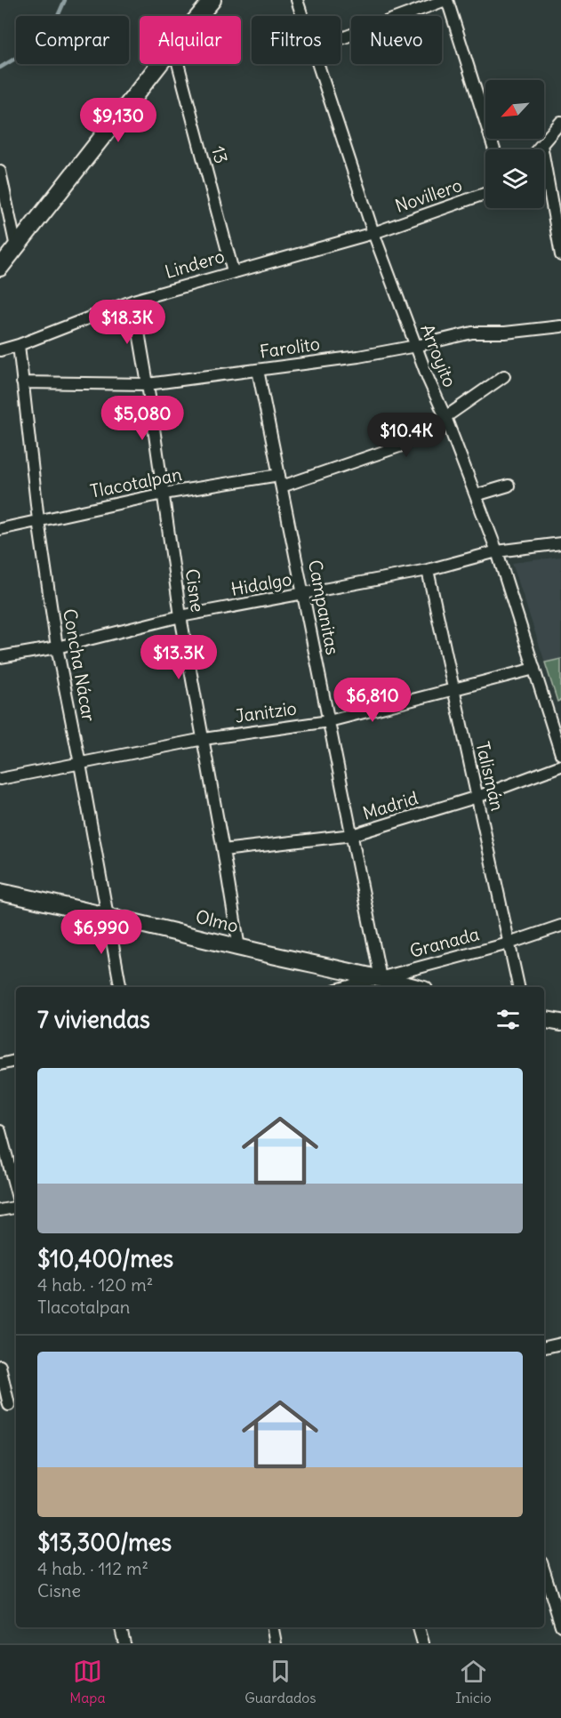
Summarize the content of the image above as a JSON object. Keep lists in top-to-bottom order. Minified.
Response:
{"streets":{"main road":["Olmo"],"street":["13","Novillero","Lindero","Farolito","Arroyito","Tlacotalpan","Hidalgo","Cisne","Campanitas","Concha Nácar","Janitzio","Talismán","Madrid","Granada"]},"crossings":[["13","Lindero"],["Novillero","Lindero"],["Novillero","Arroyito"],["Lindero","Arroyito"],["Lindero","Cisne"],["Lindero","Concha Nácar"],["Farolito","Arroyito"],["Farolito","Cisne"],["Farolito","Campanitas"],["Farolito","Concha Nácar"],["Arroyito","Hidalgo"],["Arroyito","Janitzio"],["Tlacotalpan","Cisne"],["Tlacotalpan","Campanitas"],["Tlacotalpan","Concha Nácar"],["Hidalgo","Cisne"],["Hidalgo","Campanitas"],["Hidalgo","Concha Nácar"],["Hidalgo","Talismán"],["Cisne","Janitzio"],["Cisne","Madrid"],["Cisne","Olmo"],["Campanitas","Janitzio"],["Campanitas","Madrid"],["Campanitas","Olmo"],["Campanitas","Granada"],["Concha Nácar","Janitzio"],["Concha Nácar","Olmo"],["Janitzio","Talismán"],["Talismán","Madrid"],["Talismán","Granada"],["Olmo","Granada"]],"north":"bottom left","page":{"chip":["Comprar","Alquilar","Filtros","Nuevo"],"price":["$9,130","$18.3K","$5,080","$10.4K","$13.3K","$6,810","$6,990"],"heading":"7 viviendas","list":[{"name":"$10,400/mes","note":"4 hab. · 120 m² · Tlacotalpan"},{"name":"$13,300/mes","note":"4 hab. · 112 m² · Cisne"}],"tabs":["Mapa","Guardados","Inicio"]}}
